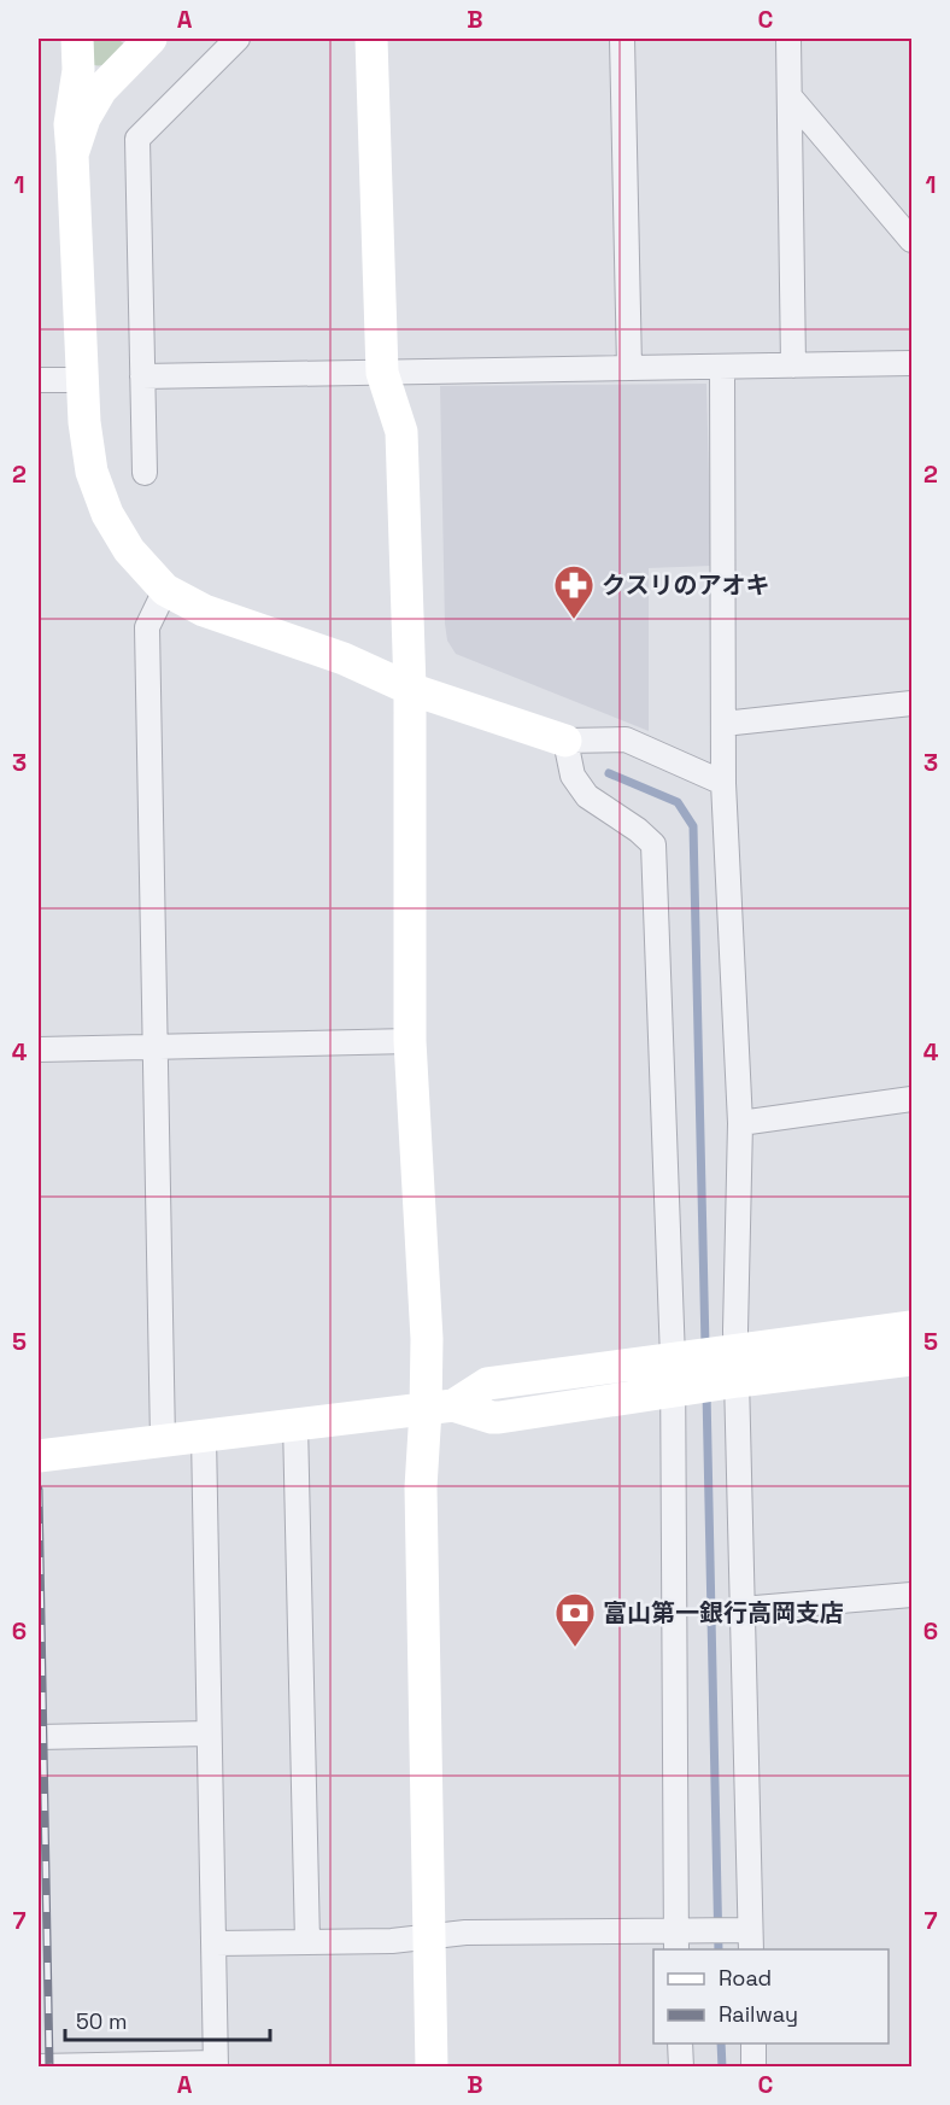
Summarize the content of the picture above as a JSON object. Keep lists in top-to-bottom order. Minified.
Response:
{"places":{"pharmacy":["クスリのアオキ"],"bank":["富山第一銀行高岡支店"]},"legend":["Road","Railway"],"scale_bar":"50 m","grid":{"columns":["A","B","C"],"rows":["1","2","3","4","5","6","7"]}}
